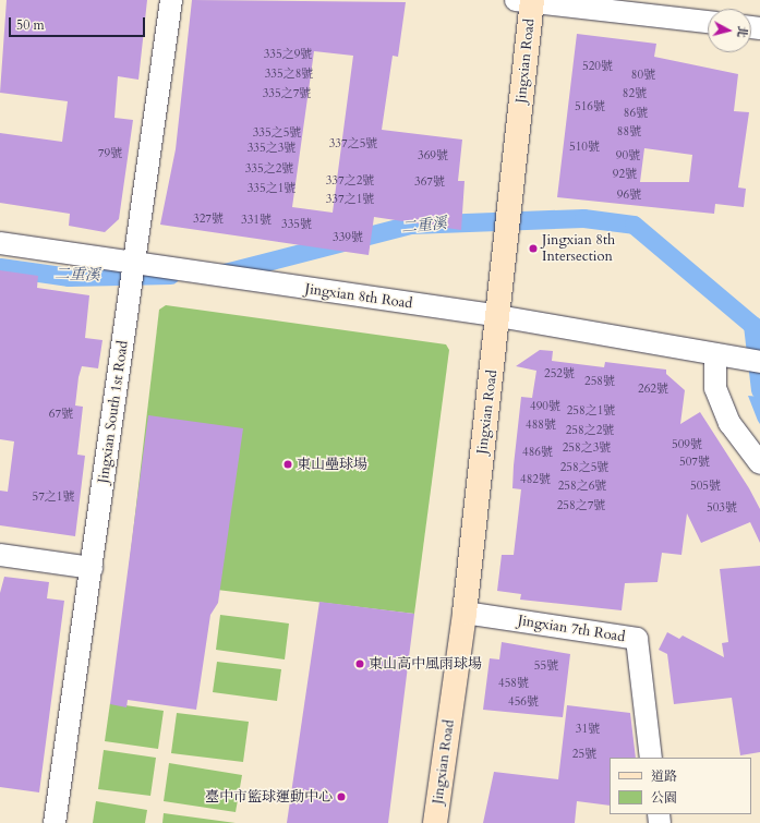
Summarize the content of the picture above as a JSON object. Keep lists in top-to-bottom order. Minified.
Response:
{"streets":{"street":["Jingxian Road","Jingxian 8th Road","Jingxian South 1st Road","Jingxian 7th Road"]},"crossings":[["Jingxian Road","Jingxian 8th Road"],["Jingxian Road","Jingxian 7th Road"],["Jingxian 8th Road","Jingxian South 1st Road"]],"water":["二重溪"],"places":["Jingxian 8th Intersection","東山壘球場","東山高中風雨球場","臺中市籃球運動中心"],"house_numbers":["335之9號","520號","335之8號","80號","335之7號","82號","516號","86號","88號","335之5號","337之5號","510號","335之3號","79號","369號","90號","335之2號","92號","337之2號","367號","335之1號","96號","337之1號","327號","331號","335號","339號","252號","258號","262號","490號","258之1號","67號","488號","258之2號","509號","258之3號","486號","507號","258之5號","482號","258之6號","505號","57之1號","258之7號","503號","55號","458號","456號","31號","25號"],"legend":["道路","公園"],"scale_bar":"50 m","north":"right"}
